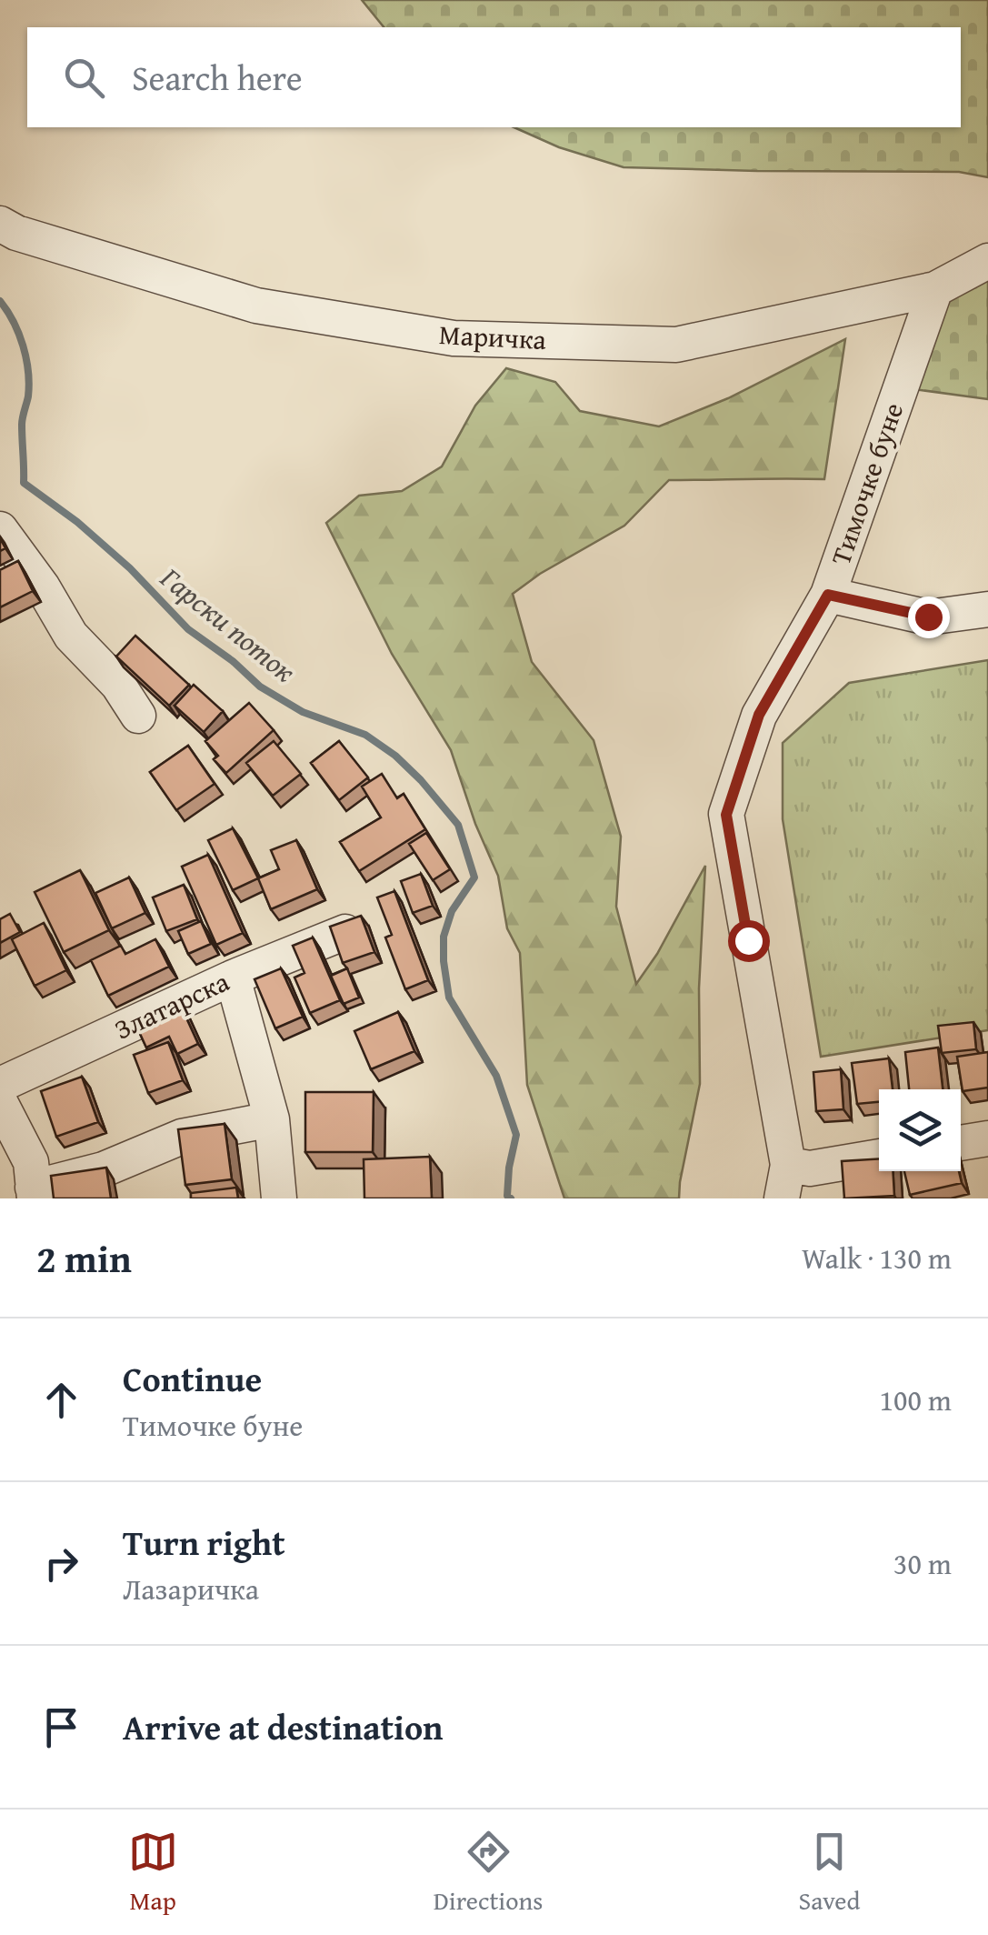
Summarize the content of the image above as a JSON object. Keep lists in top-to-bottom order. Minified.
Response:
{"streets":{"street":["Маричка","Тимочке буне","Златарска"]},"crossings":[["Маричка","Тимочке буне"]],"water":["Гарски поток"],"page":{"search":"Search here","heading":["2 min","Walk · 130 m"],"list":[["Continue","Тимочке буне","100 m"],["Turn right","Лазаричка","30 m"],"Arrive at destination"],"nav":["Map","Directions","Saved"]}}
